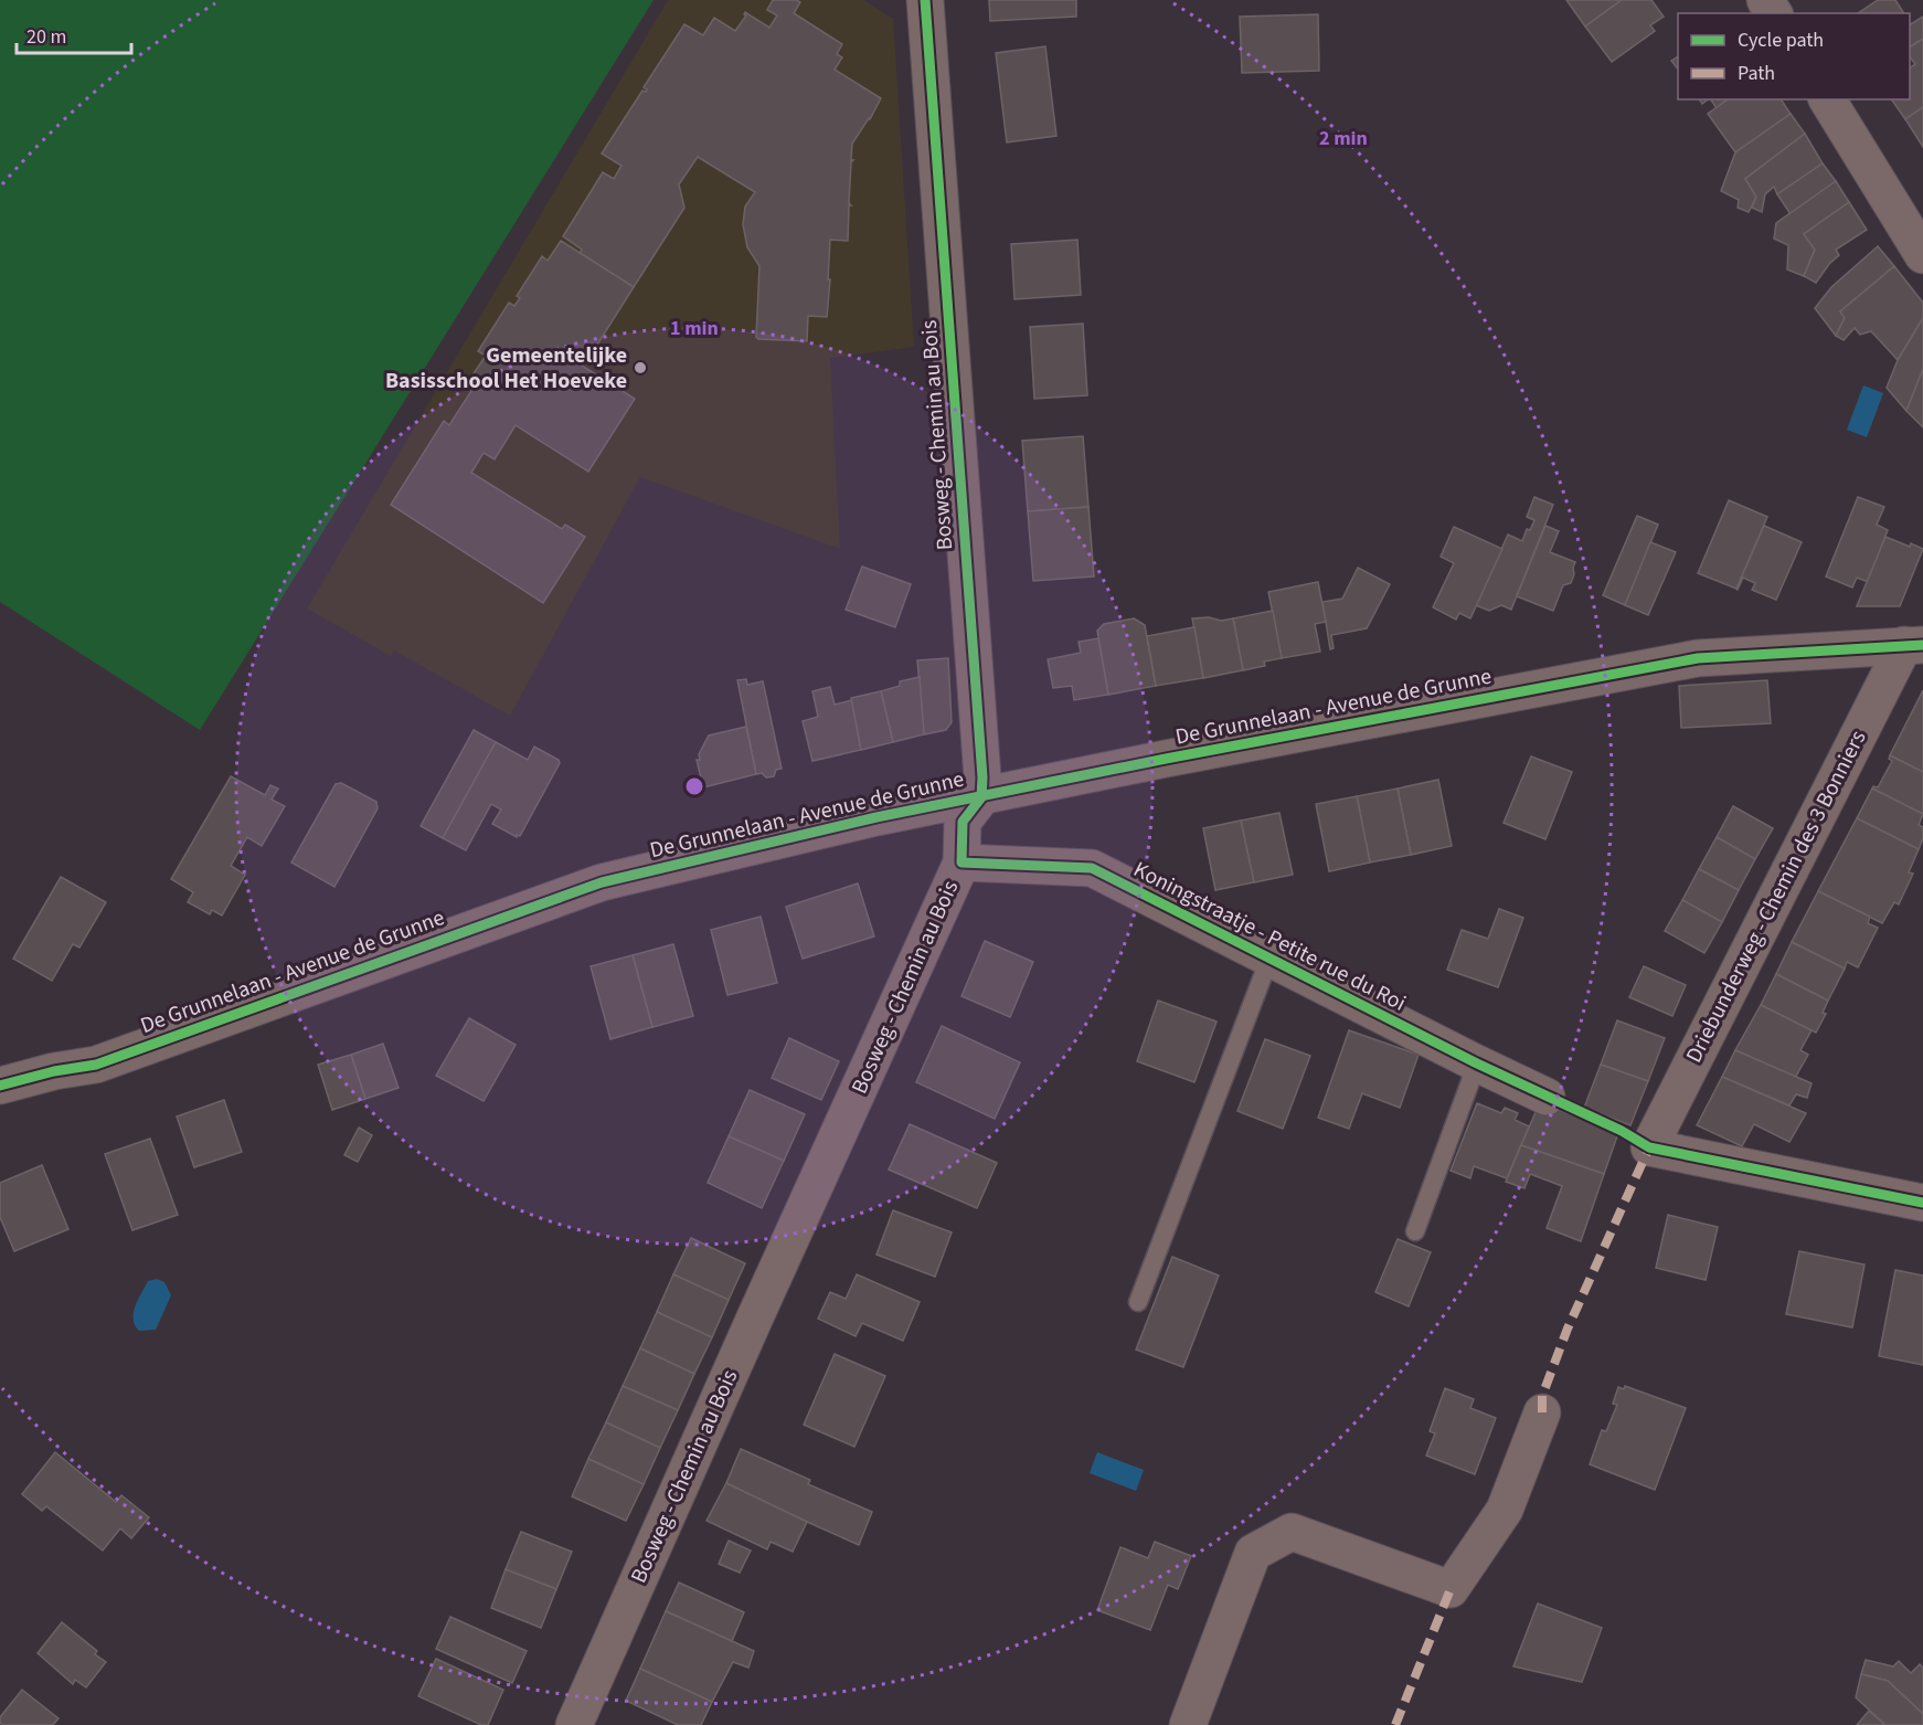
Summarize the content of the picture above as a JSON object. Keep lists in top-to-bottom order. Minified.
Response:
{"streets":{"street":["Bosweg - Chemin au Bois","De Grunnelaan - Avenue de Grunne","Driebunderweg - Chemin des 3 Bonniers","Koningstraatje - Petite rue du Roi"]},"crossings":[["Bosweg - Chemin au Bois","De Grunnelaan - Avenue de Grunne"],["Bosweg - Chemin au Bois","Koningstraatje - Petite rue du Roi"],["De Grunnelaan - Avenue de Grunne","Driebunderweg - Chemin des 3 Bonniers"]],"places":["Gemeentelijke Basisschool Het Hoeveke"],"legend":["Cycle path","Path"],"scale_bar":"20 m","rings":["2 min","1 min"]}
